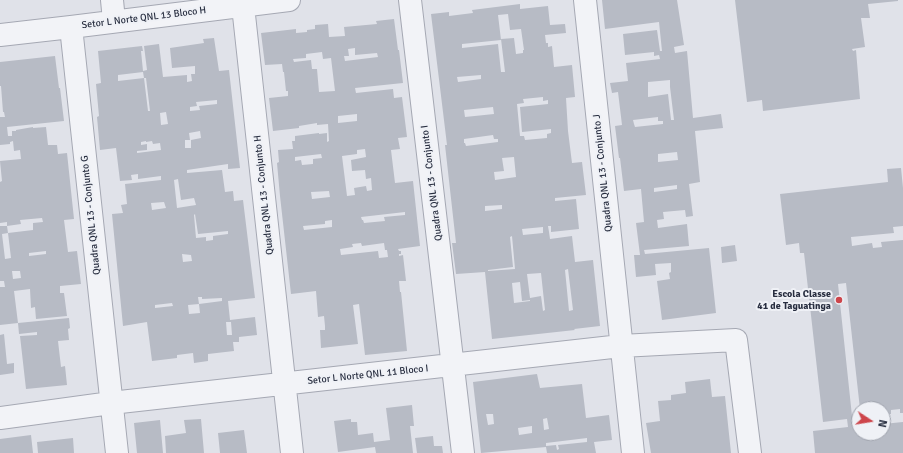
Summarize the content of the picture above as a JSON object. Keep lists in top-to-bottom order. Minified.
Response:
{"streets":{"street":["Setor L Norte QNL 13 Bloco H","Quadra QNL 13 - Conjunto J","Quadra QNL 13 - Conjunto I","Quadra QNL 13 - Conjunto H","Quadra QNL 13 - Conjunto G","Setor L Norte QNL 11 Bloco I"]},"crossings":[["Setor L Norte QNL 13 Bloco H","Quadra QNL 13 - Conjunto H"],["Setor L Norte QNL 13 Bloco H","Quadra QNL 13 - Conjunto G"],["Quadra QNL 13 - Conjunto J","Setor L Norte QNL 11 Bloco I"],["Quadra QNL 13 - Conjunto I","Setor L Norte QNL 11 Bloco I"],["Quadra QNL 13 - Conjunto H","Setor L Norte QNL 11 Bloco I"],["Quadra QNL 13 - Conjunto G","Setor L Norte QNL 11 Bloco I"]],"places":["Escola Classe 41 de Taguatinga"],"north":"right"}
